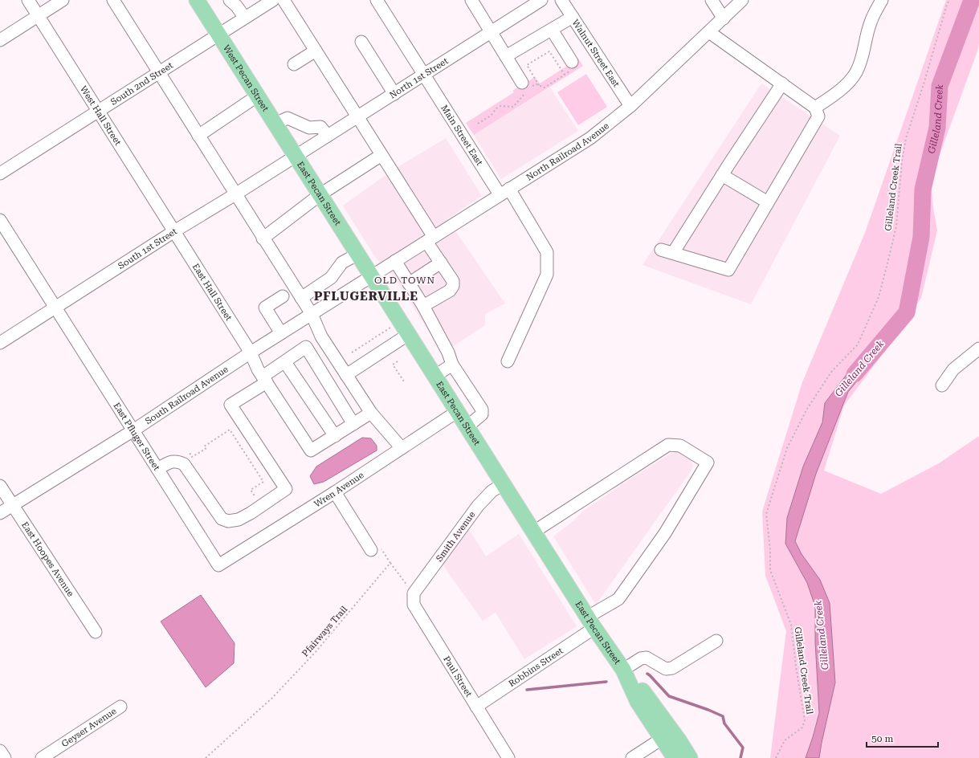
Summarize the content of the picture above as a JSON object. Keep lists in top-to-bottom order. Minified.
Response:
{"streets":{"main road":["West Pecan Street","East Pecan Street"],"street":["Walnut Street East","North 1st Street","South 2nd Street","West Hall Street","Main Street East","North Railroad Avenue","South 1st Street","East Hall Street","South Railroad Avenue","East Pfluger Street","Wren Avenue","Smith Avenue","East Hoopes Avenue","Robbins Street","Paul Street","Geyser Avenue"],"path":["Gilleland Creek Trail","Pfairways Trail"]},"crossings":[["Walnut Street East","North Railroad Avenue"],["West Pecan Street","North 1st Street"],["West Pecan Street","South 2nd Street"],["West Pecan Street","East Pecan Street"],["West Pecan Street","South 1st Street"],["North 1st Street","Main Street East"],["North 1st Street","East Pecan Street"],["North 1st Street","South 1st Street"],["South 2nd Street","West Hall Street"],["West Hall Street","South 1st Street"],["West Hall Street","East Hall Street"],["Main Street East","North Railroad Avenue"],["North Railroad Avenue","East Pecan Street"],["North Railroad Avenue","South Railroad Avenue"],["East Pecan Street","South 1st Street"],["East Pecan Street","South Railroad Avenue"],["East Pecan Street","Wren Avenue"],["East Pecan Street","Smith Avenue"],["East Pecan Street","Robbins Street"],["South 1st Street","East Hall Street"],["South 1st Street","East Pfluger Street"],["East Hall Street","South Railroad Avenue"],["South Railroad Avenue","East Pfluger Street"],["South Railroad Avenue","East Hoopes Avenue"],["East Pfluger Street","Wren Avenue"],["Smith Avenue","Paul Street"],["Robbins Street","Paul Street"]],"districts":["OLD TOWN","PFLUGERVILLE"],"water":["Gilleland Creek"],"scale_bar":"50 m"}
